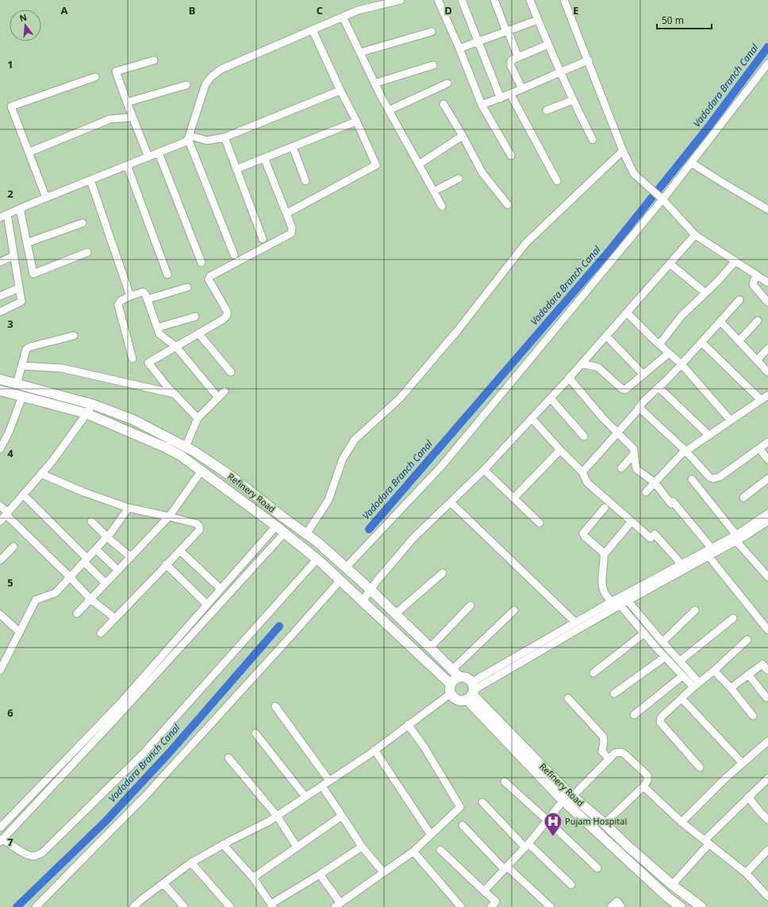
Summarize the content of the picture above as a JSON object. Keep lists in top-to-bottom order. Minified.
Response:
{"streets":{"main road":["Refinery Road"]},"water":["Vadodara Branch Canal"],"places":{"hospital":["Pujam Hospital"]},"scale_bar":"50 m","north":"top","grid":{"columns":["A","B","C","D","E"],"rows":["1","2","3","4","5","6","7"]}}
